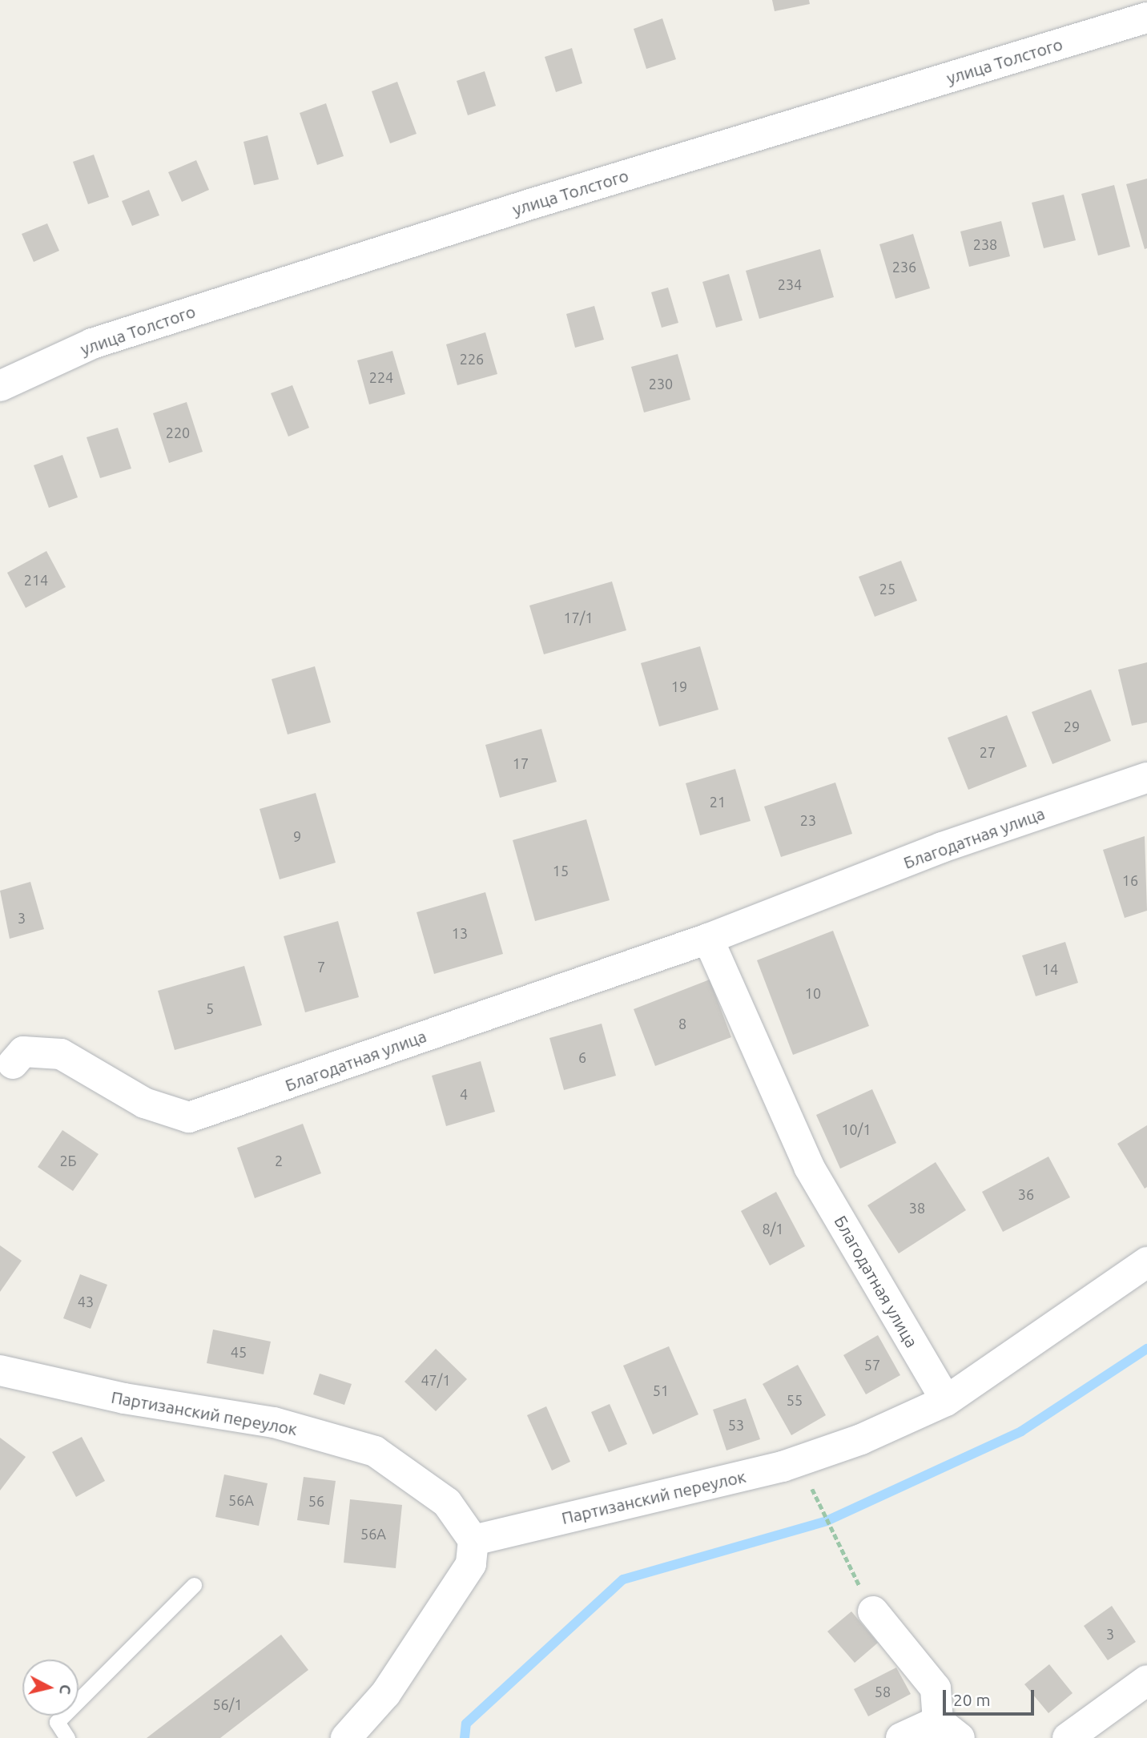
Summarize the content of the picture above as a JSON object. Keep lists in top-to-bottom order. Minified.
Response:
{"streets":{"street":["улица Толстого","Благодатная улица","Партизанский переулок"]},"crossings":[["Благодатная улица","Партизанский переулок"]],"house_numbers":["238","236","234","226","224","230","220","214","25","17/1","19","29","27","17","21","23","9","15","16","3","13","7","14","10","5","8","6","4","10/1","2Б","2","36","38","8/1","43","45","57","47/1","51","55","53","56А","56","56А","3","58","56/1"],"scale_bar":"20 m","north":"right"}
